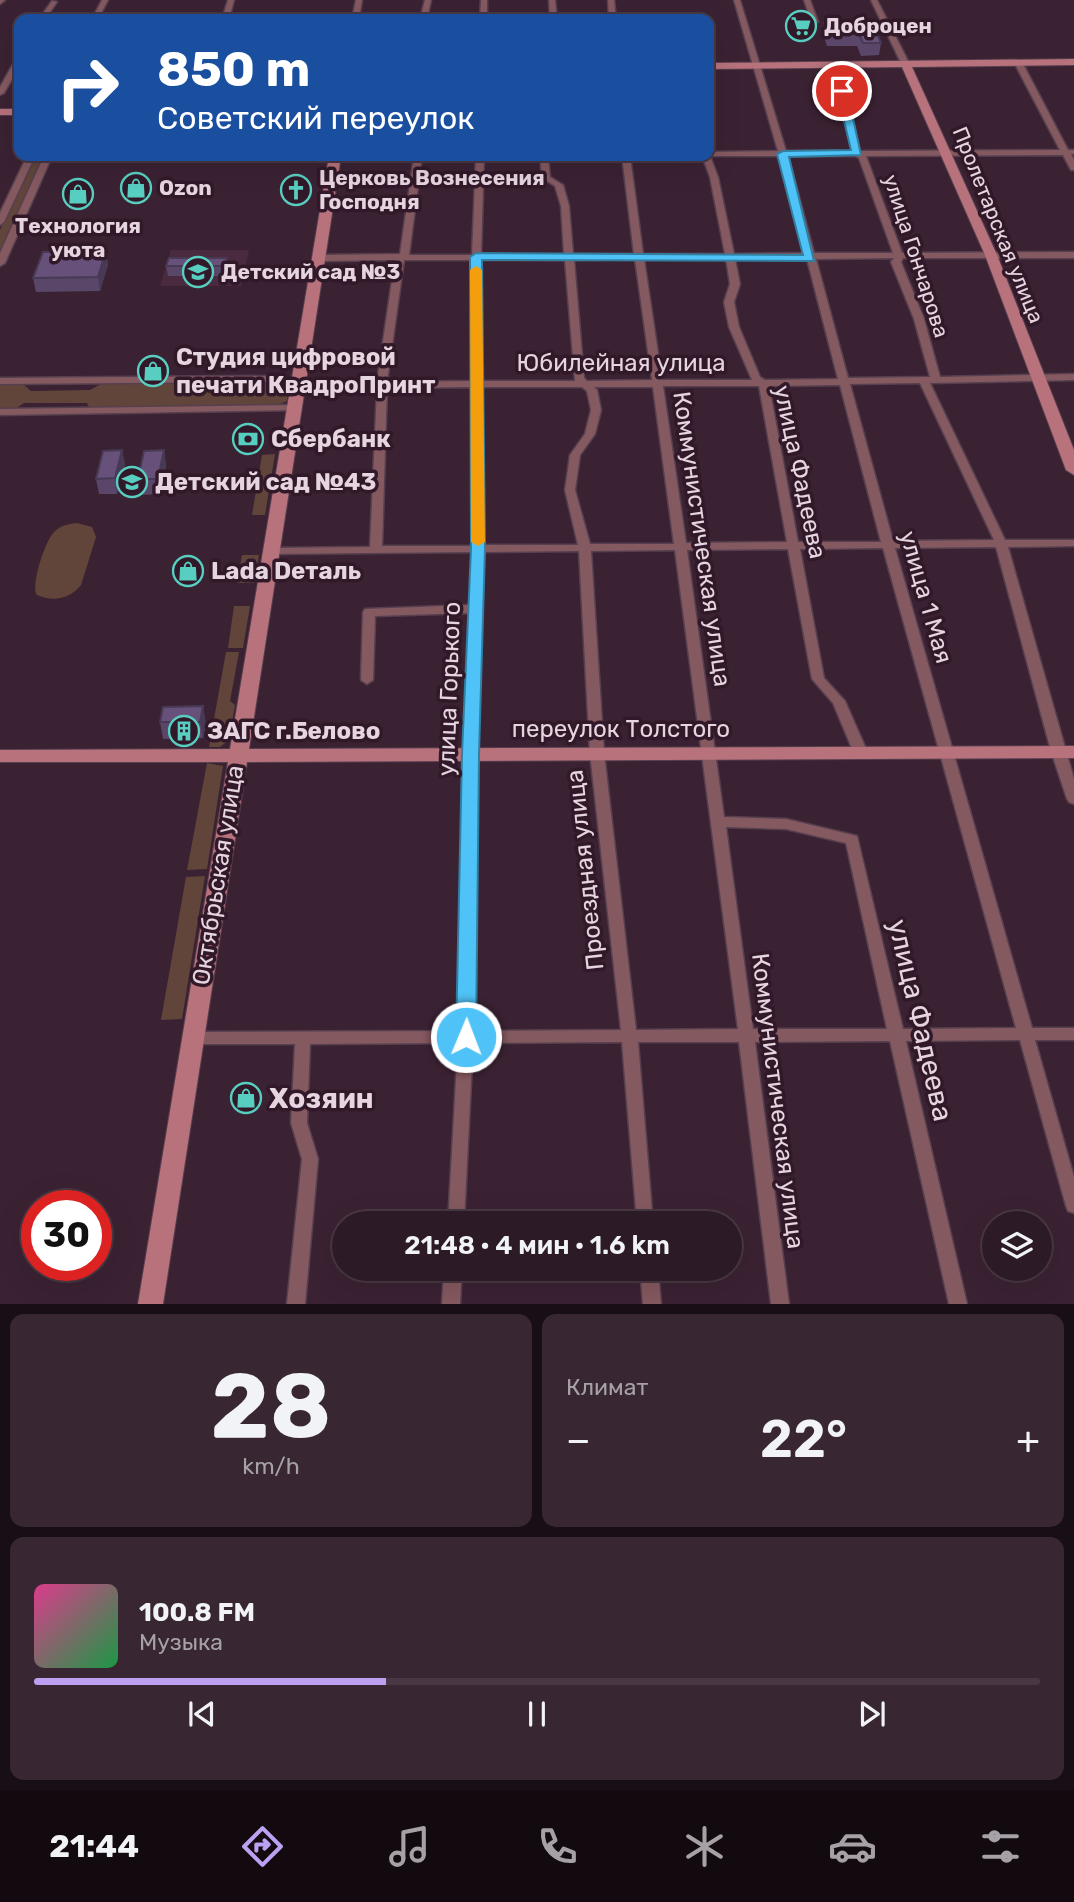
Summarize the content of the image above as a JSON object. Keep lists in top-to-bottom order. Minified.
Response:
{"streets":{"street":["Пролетарская улица","улица Гончарова","Юбилейная улица","улица Фадеева","Коммунистическая улица","улица 1 Мая","улица Горького","переулок Толстого","Проездная улица","Октябрьская улица"]},"crossings":[["Пролетарская улица","Юбилейная улица"],["улица Гончарова","Юбилейная улица"],["улица Гончарова","переулок Толстого"],["Юбилейная улица","улица Фадеева"],["Юбилейная улица","Коммунистическая улица"],["Юбилейная улица","улица 1 Мая"],["Юбилейная улица","улица Горького"],["Юбилейная улица","Проездная улица"],["Юбилейная улица","Октябрьская улица"],["улица Фадеева","Коммунистическая улица"],["улица Фадеева","переулок Толстого"],["Коммунистическая улица","переулок Толстого"],["улица 1 Мая","переулок Толстого"],["улица Горького","переулок Толстого"],["переулок Толстого","Проездная улица"],["переулок Толстого","Октябрьская улица"]],"places":{"supermarket":["Доброцен"],"shop":["Ozon","Технология уюта","Студия цифровой печати КвадроПринт","Lada Dеталь","Хозяин"],"church":["Церковь Вознесения Господня"],"school or university":["Детский сад №3","Детский сад №43"],"bank":["Сбербанк"],"building":["ЗАГС г.Белово"]},"page":{"turn":["850 m","Советский переулок"],"limit":"30","trip":"21:48 · 4 мин · 1.6 km","tile":[["28","km/h"],"Климат"],"heat":["−","22°","+"],"song":["100.8 FM","Музыка"],"tabs":"21:44"}}
